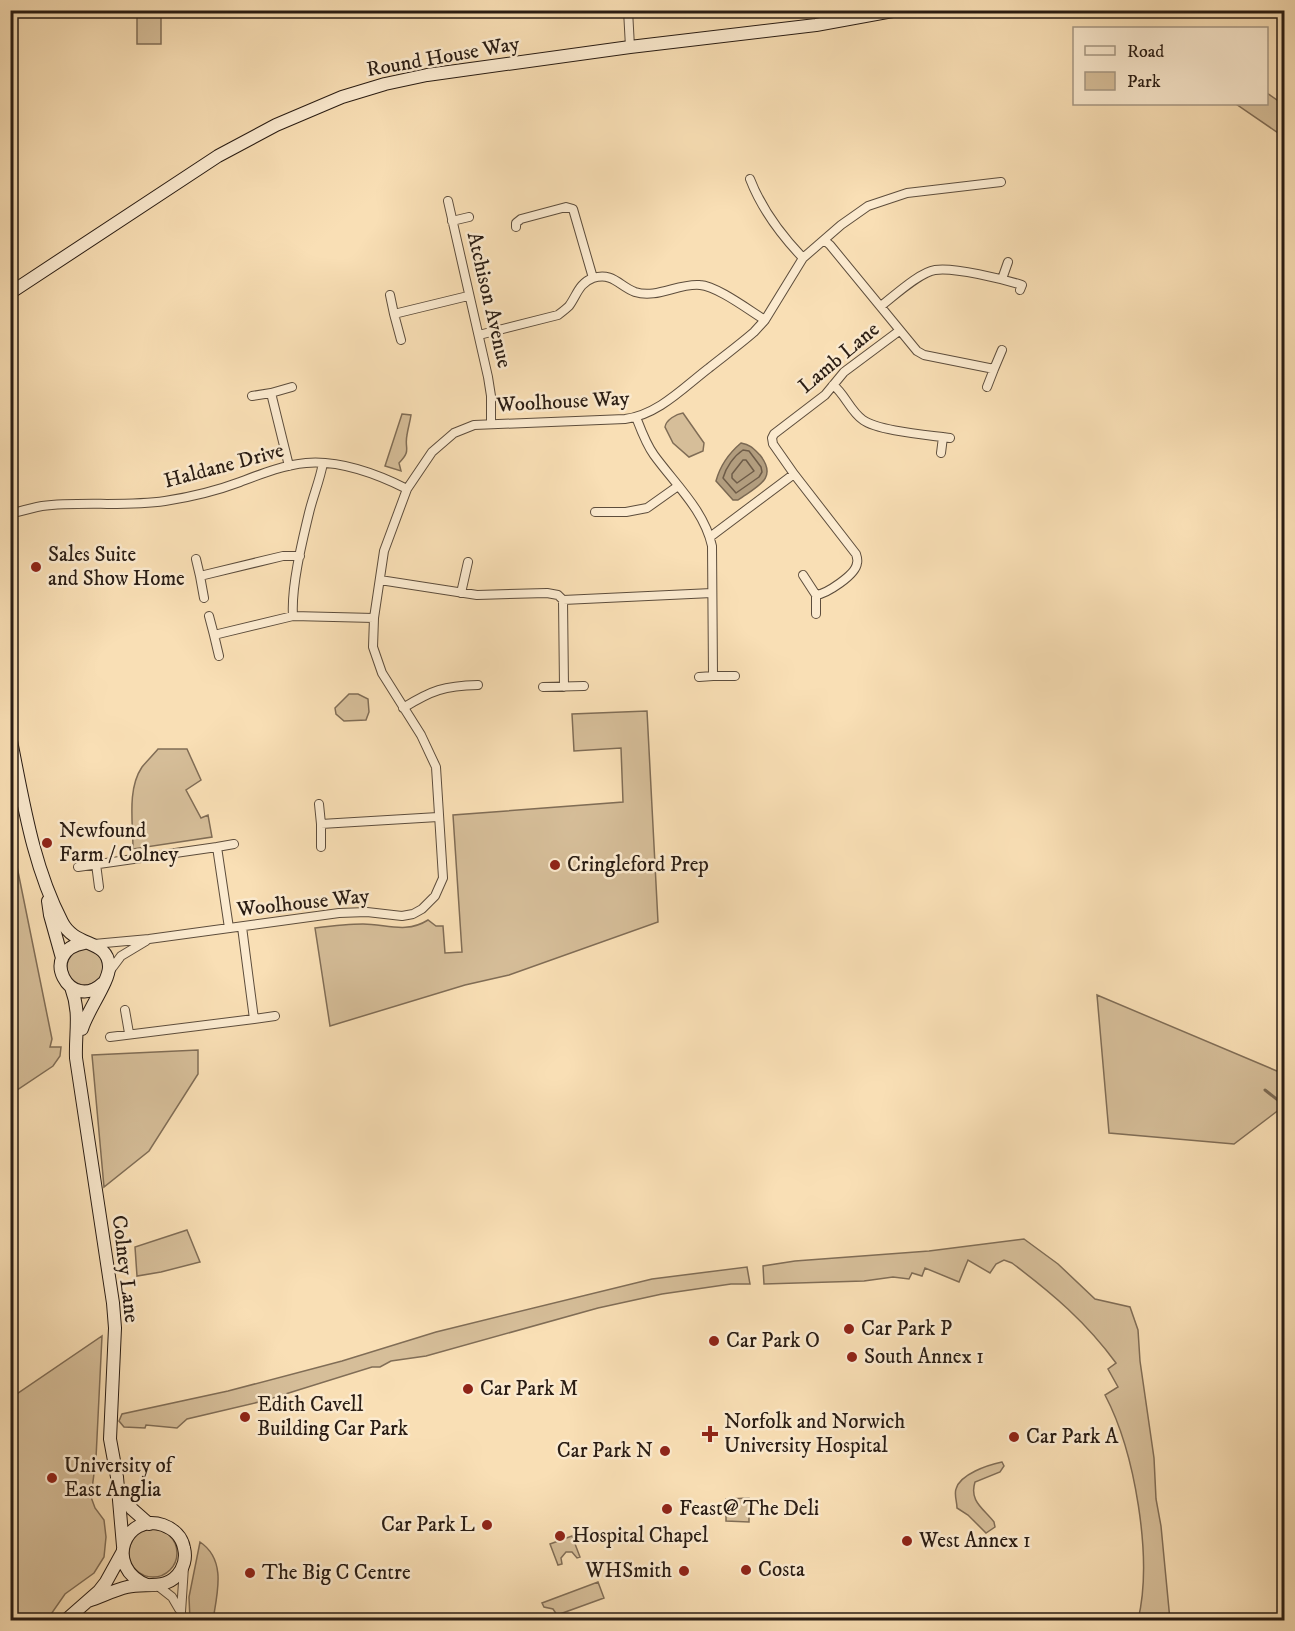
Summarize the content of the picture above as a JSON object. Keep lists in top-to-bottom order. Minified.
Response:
{"streets":{"street":["Round House Way","Atchison Avenue","Lamb Lane","Woolhouse Way","Haldane Drive","Colney Lane"]},"crossings":[["Atchison Avenue","Woolhouse Way"],["Lamb Lane","Woolhouse Way"],["Woolhouse Way","Haldane Drive"],["Woolhouse Way","Colney Lane"]],"places":{"other":["Sales Suite and Show Home","Newfound Farm / Colney","Cringleford Prep","Car Park P","Car Park O","South Annex 1","Car Park M","Edith Cavell Building Car Park","Car Park A","Car Park N","University of East Anglia","Feast@ The Deli","Car Park L","Hospital Chapel","West Annex 1","Costa","WHSmith","The Big C Centre"],"health":["Norfolk and Norwich University Hospital"]},"legend":["Road","Park"]}
